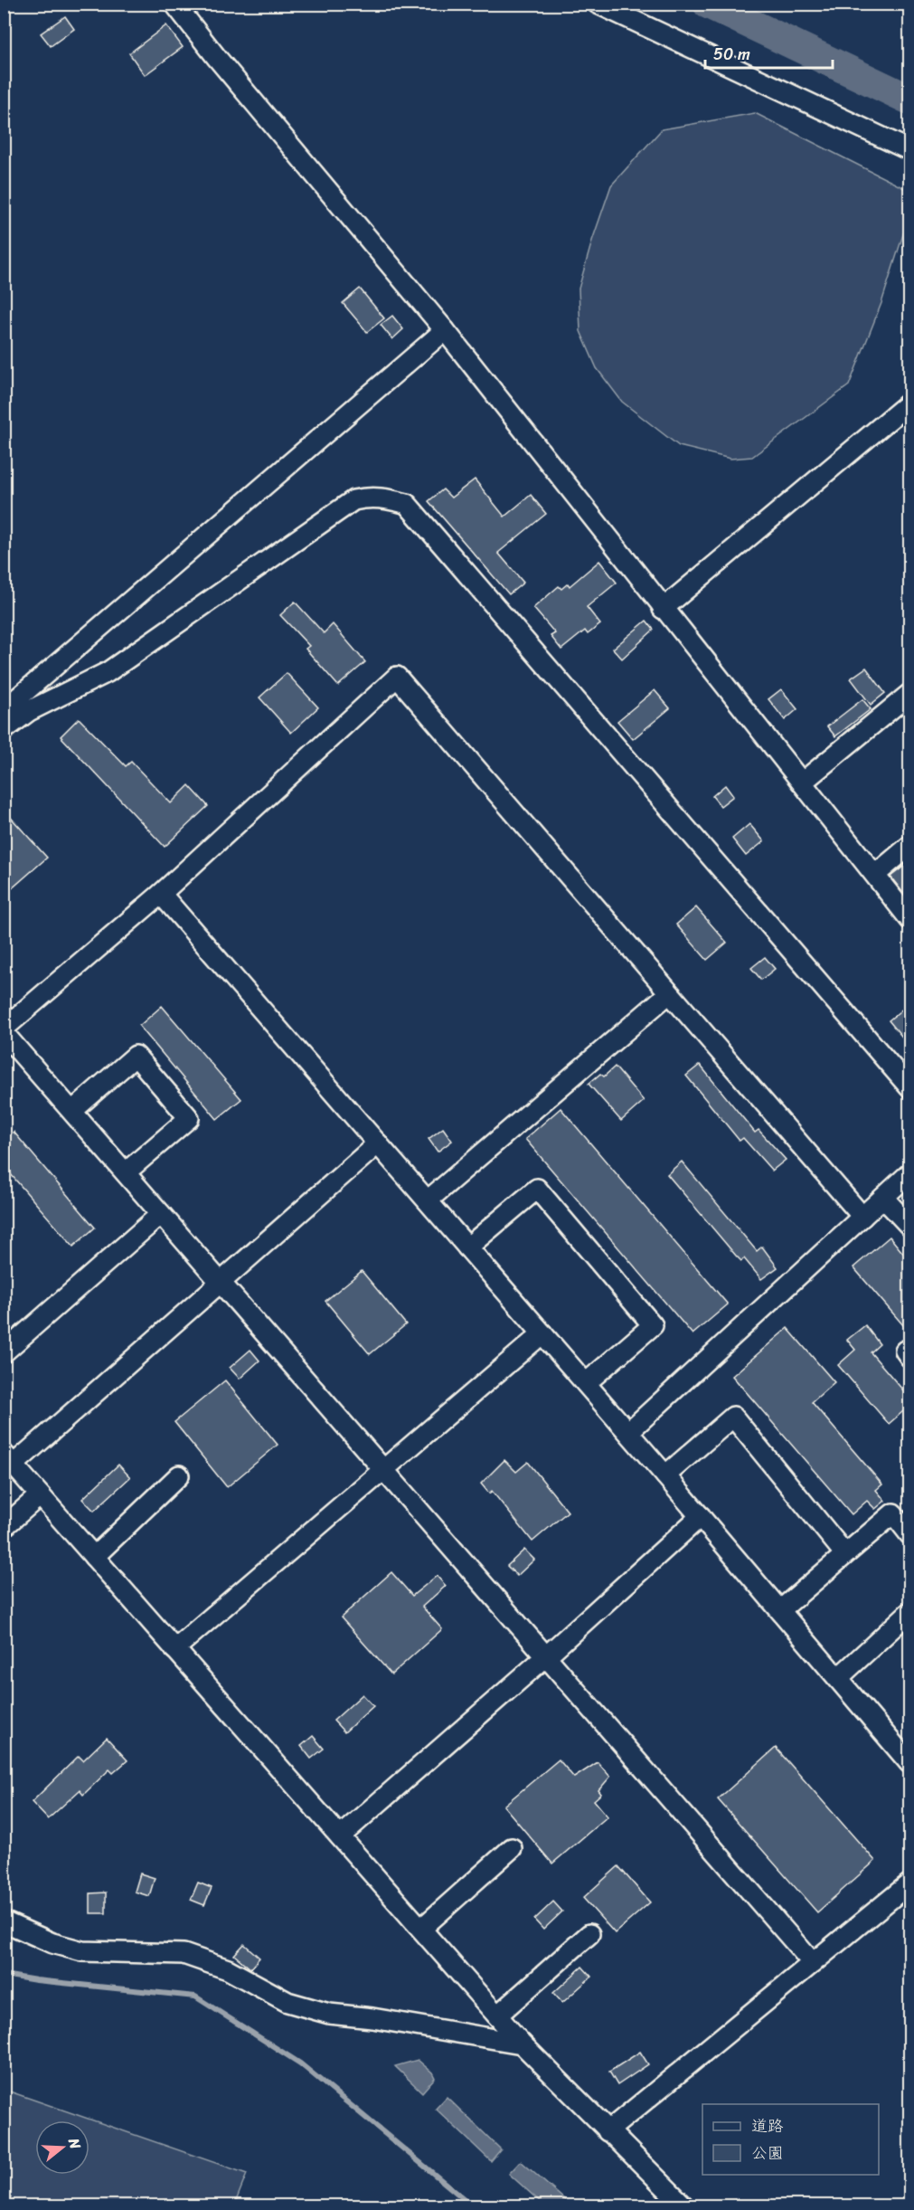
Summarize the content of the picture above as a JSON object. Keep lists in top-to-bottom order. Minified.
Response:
{"legend":["道路","公園"],"scale_bar":"50 m","north":"right"}
